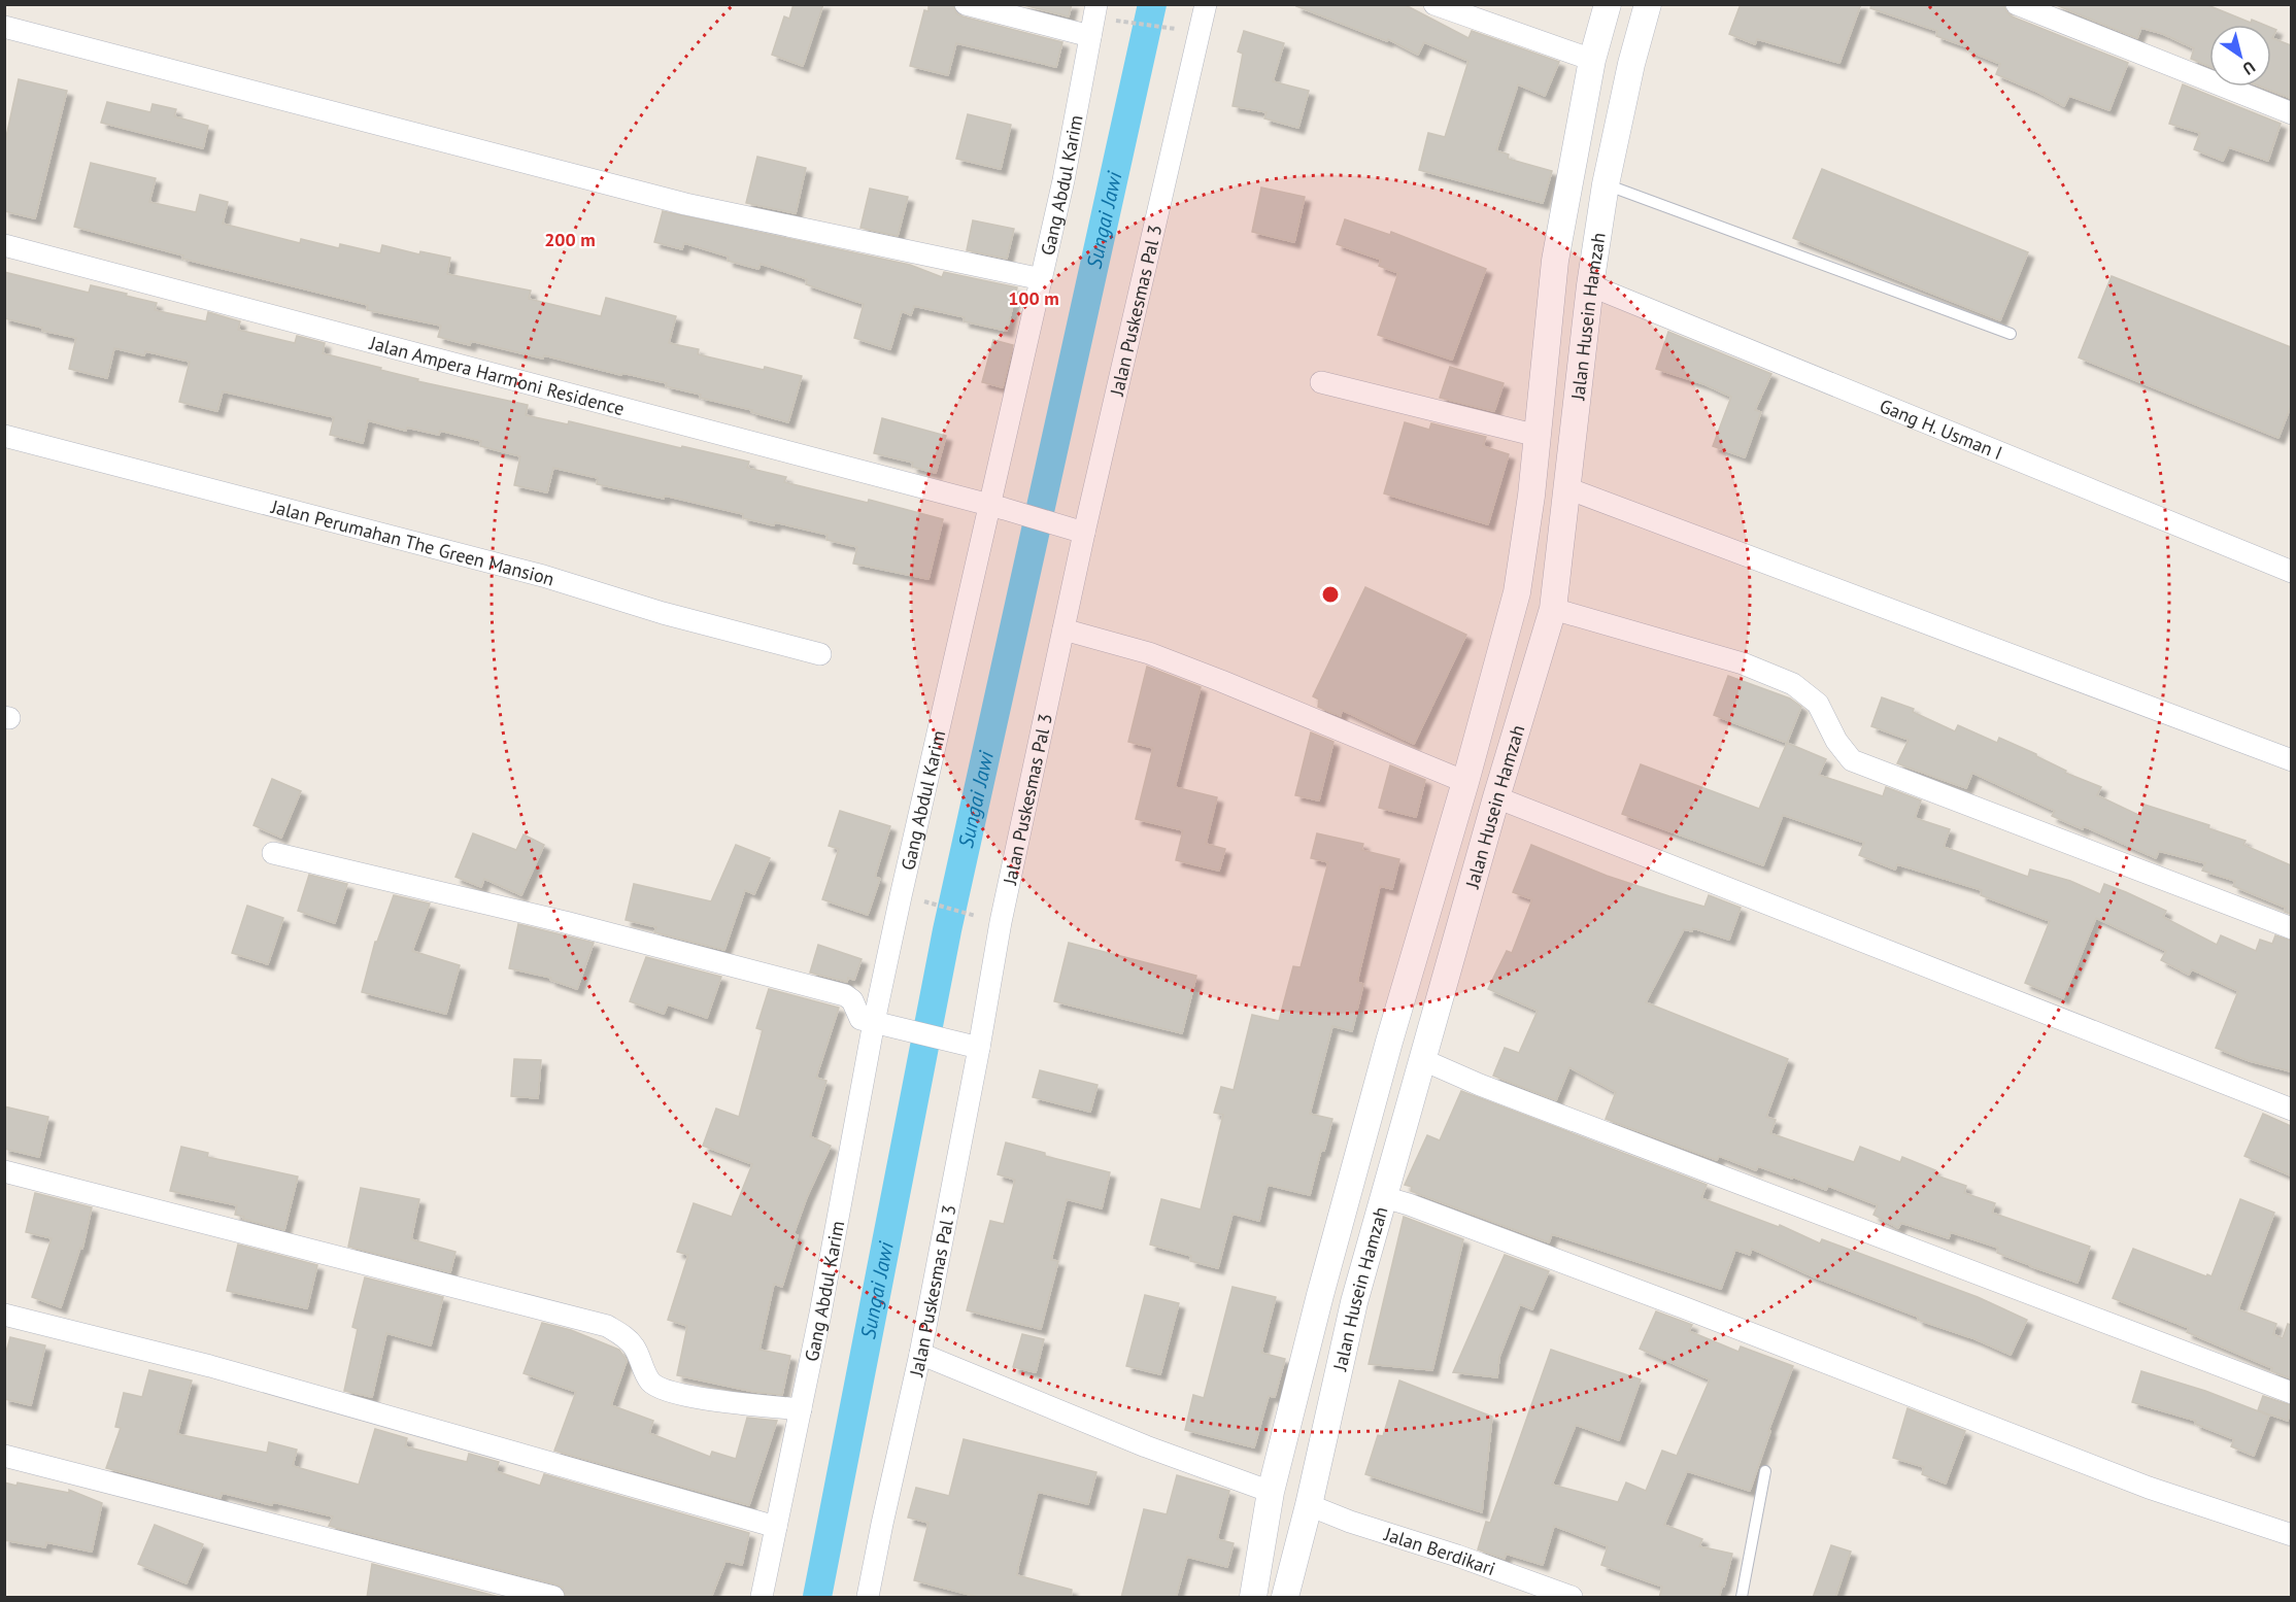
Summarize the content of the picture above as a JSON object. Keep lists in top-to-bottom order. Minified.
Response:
{"streets":{"street":["Gang Abdul Karim","Jalan Puskesmas Pal 3","Jalan Husein Hamzah","Jalan Ampera Harmoni Residence","Gang H. Usman I","Jalan Perumahan The Green Mansion","Jalan Berdikari"]},"crossings":[["Gang Abdul Karim","Jalan Ampera Harmoni Residence"],["Jalan Puskesmas Pal 3","Jalan Ampera Harmoni Residence"],["Jalan Husein Hamzah","Gang H. Usman I"],["Jalan Husein Hamzah","Jalan Berdikari"]],"water":["Sungai Jawi"],"north":"bottom right","rings":["200 m","100 m"]}
